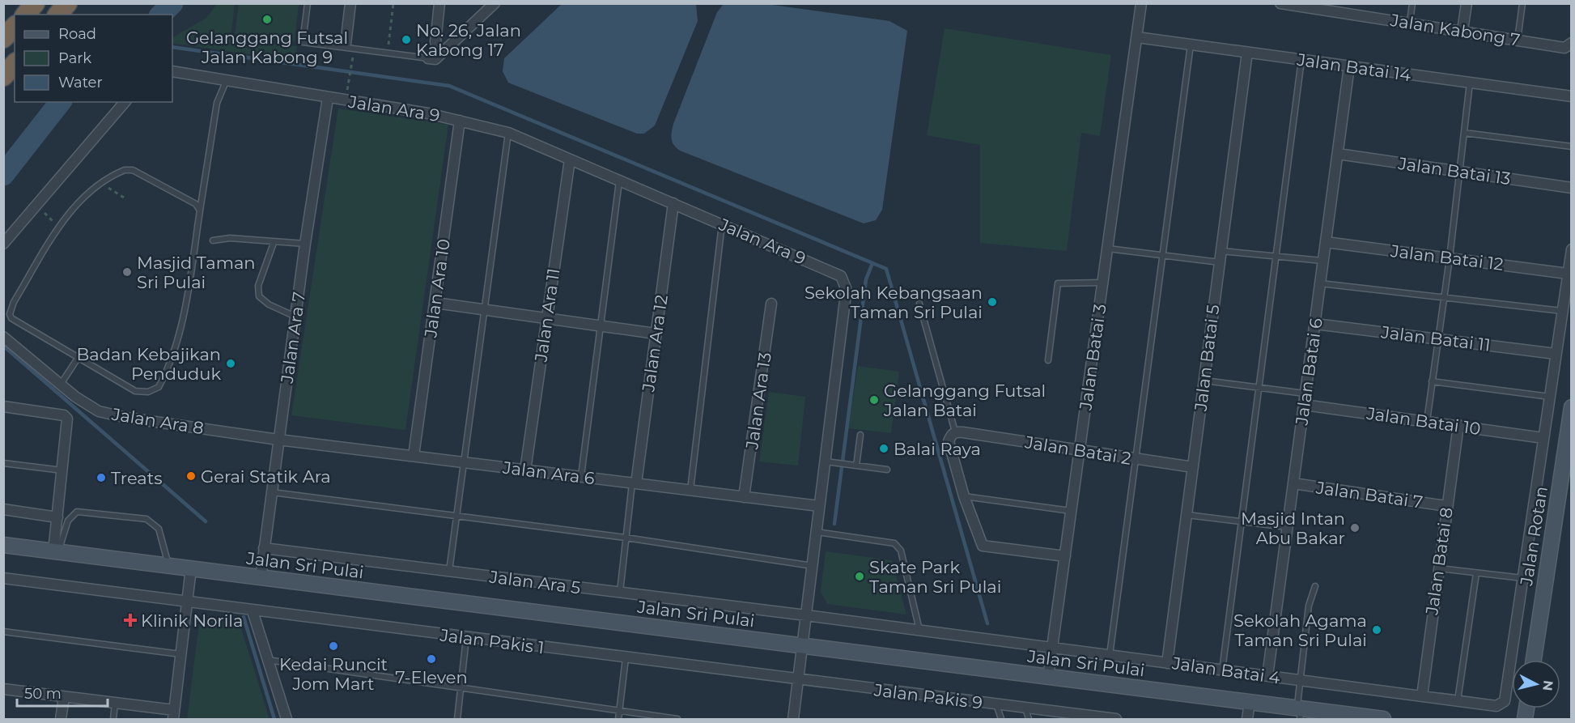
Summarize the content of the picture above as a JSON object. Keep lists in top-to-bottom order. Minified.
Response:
{"streets":{"street":["Jalan Kabong 7","Jalan Batai 14","Jalan Ara 9","Jalan Batai 13","Jalan Batai 12","Jalan Ara 10","Jalan Ara 11","Jalan Ara 7","Jalan Batai 11","Jalan Ara 12","Jalan Batai 3","Jalan Batai 5","Jalan Batai 6","Jalan Ara 13","Jalan Ara 8","Jalan Batai 10","Jalan Batai 2","Jalan Ara 6","Jalan Batai 7","Jalan Rotan","Jalan Batai 8","Jalan Sri Pulai","Jalan Ara 5","Jalan Pakis 1","Jalan Batai 4","Jalan Pakis 9"]},"crossings":[["Jalan Batai 14","Jalan Batai 3"],["Jalan Batai 14","Jalan Batai 5"],["Jalan Batai 14","Jalan Batai 6"],["Jalan Ara 9","Jalan Ara 10"],["Jalan Ara 9","Jalan Ara 11"],["Jalan Ara 9","Jalan Ara 7"],["Jalan Ara 9","Jalan Ara 12"],["Jalan Ara 9","Jalan Ara 6"],["Jalan Ara 9","Jalan Sri Pulai"],["Jalan Ara 9","Jalan Ara 5"],["Jalan Ara 9","Jalan Pakis 1"],["Jalan Ara 9","Jalan Batai 4"],["Jalan Ara 9","Jalan Pakis 9"],["Jalan Batai 13","Jalan Batai 6"],["Jalan Batai 12","Jalan Batai 6"],["Jalan Ara 10","Jalan Ara 6"],["Jalan Ara 11","Jalan Ara 6"],["Jalan Ara 7","Jalan Ara 8"],["Jalan Ara 7","Jalan Ara 6"],["Jalan Ara 7","Jalan Sri Pulai"],["Jalan Ara 7","Jalan Ara 5"],["Jalan Batai 11","Jalan Batai 6"],["Jalan Ara 12","Jalan Ara 6"],["Jalan Batai 3","Jalan Batai 2"],["Jalan Batai 3","Jalan Sri Pulai"],["Jalan Batai 3","Jalan Batai 4"],["Jalan Batai 5","Jalan Batai 2"],["Jalan Batai 5","Jalan Batai 4"],["Jalan Batai 6","Jalan Batai 10"],["Jalan Batai 6","Jalan Batai 7"],["Jalan Batai 6","Jalan Batai 4"],["Jalan Ara 13","Jalan Ara 6"],["Jalan Ara 8","Jalan Ara 6"],["Jalan Batai 10","Jalan Batai 8"],["Jalan Batai 7","Jalan Batai 8"],["Jalan Batai 8","Jalan Batai 4"],["Jalan Ara 5","Jalan Batai 4"],["Jalan Pakis 1","Jalan Pakis 9"]],"places":{"other":["Gelanggang Futsal Jalan Kabong 9","No. 26, Jalan Kabong 17","Masjid Taman Sri Pulai","Sekolah Kebangsaan Taman Sri Pulai","Badan Kebajikan Penduduk","Gelanggang Futsal Jalan Batai","Balai Raya","Gerai Statik Ara","Treats","Masjid Intan Abu Bakar","Skate Park Taman Sri Pulai","Sekolah Agama Taman Sri Pulai","Kedai Runcit Jom Mart","7-Eleven"],"health":["Klinik Norila"]},"legend":["Road","Park","Water"],"scale_bar":"50 m","north":"right"}
